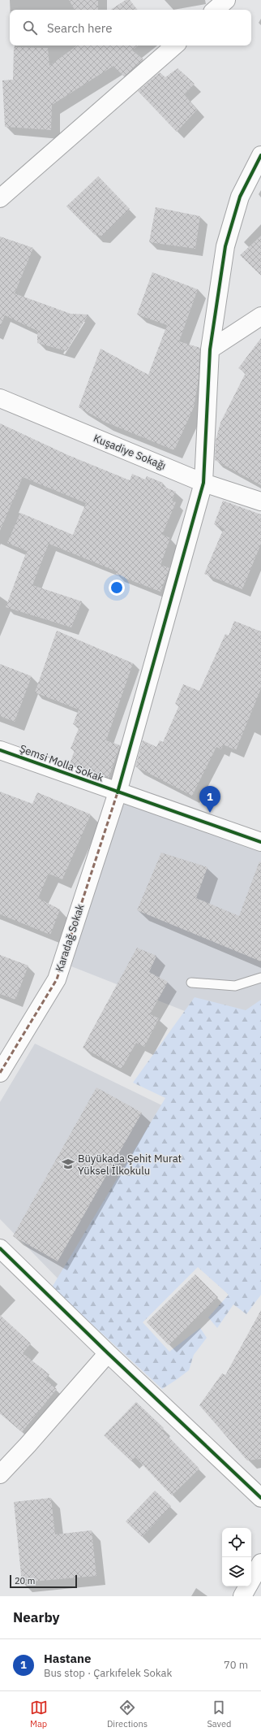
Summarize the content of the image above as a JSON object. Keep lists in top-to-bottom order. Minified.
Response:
{"streets":{"street":["Kuşadiye Sokağı","Şemsi Molla Sokak","Karadağ Sokak"]},"crossings":[["Kuşadiye Sokağı","Karadağ Sokak"],["Şemsi Molla Sokak","Karadağ Sokak"]],"places":{"school or university":["Büyükada Şehit Murat Yüksel İlkokulu"]},"scale_bar":"20 m","page":{"search":"Search here","pins":"1","scale":"20 m","heading":"Nearby","list":[{"mark":"1","name":"Hastane","note":"Bus stop · Çarkıfelek Sokak","value":"70 m"}],"nav":["Map","Directions","Saved"]}}
